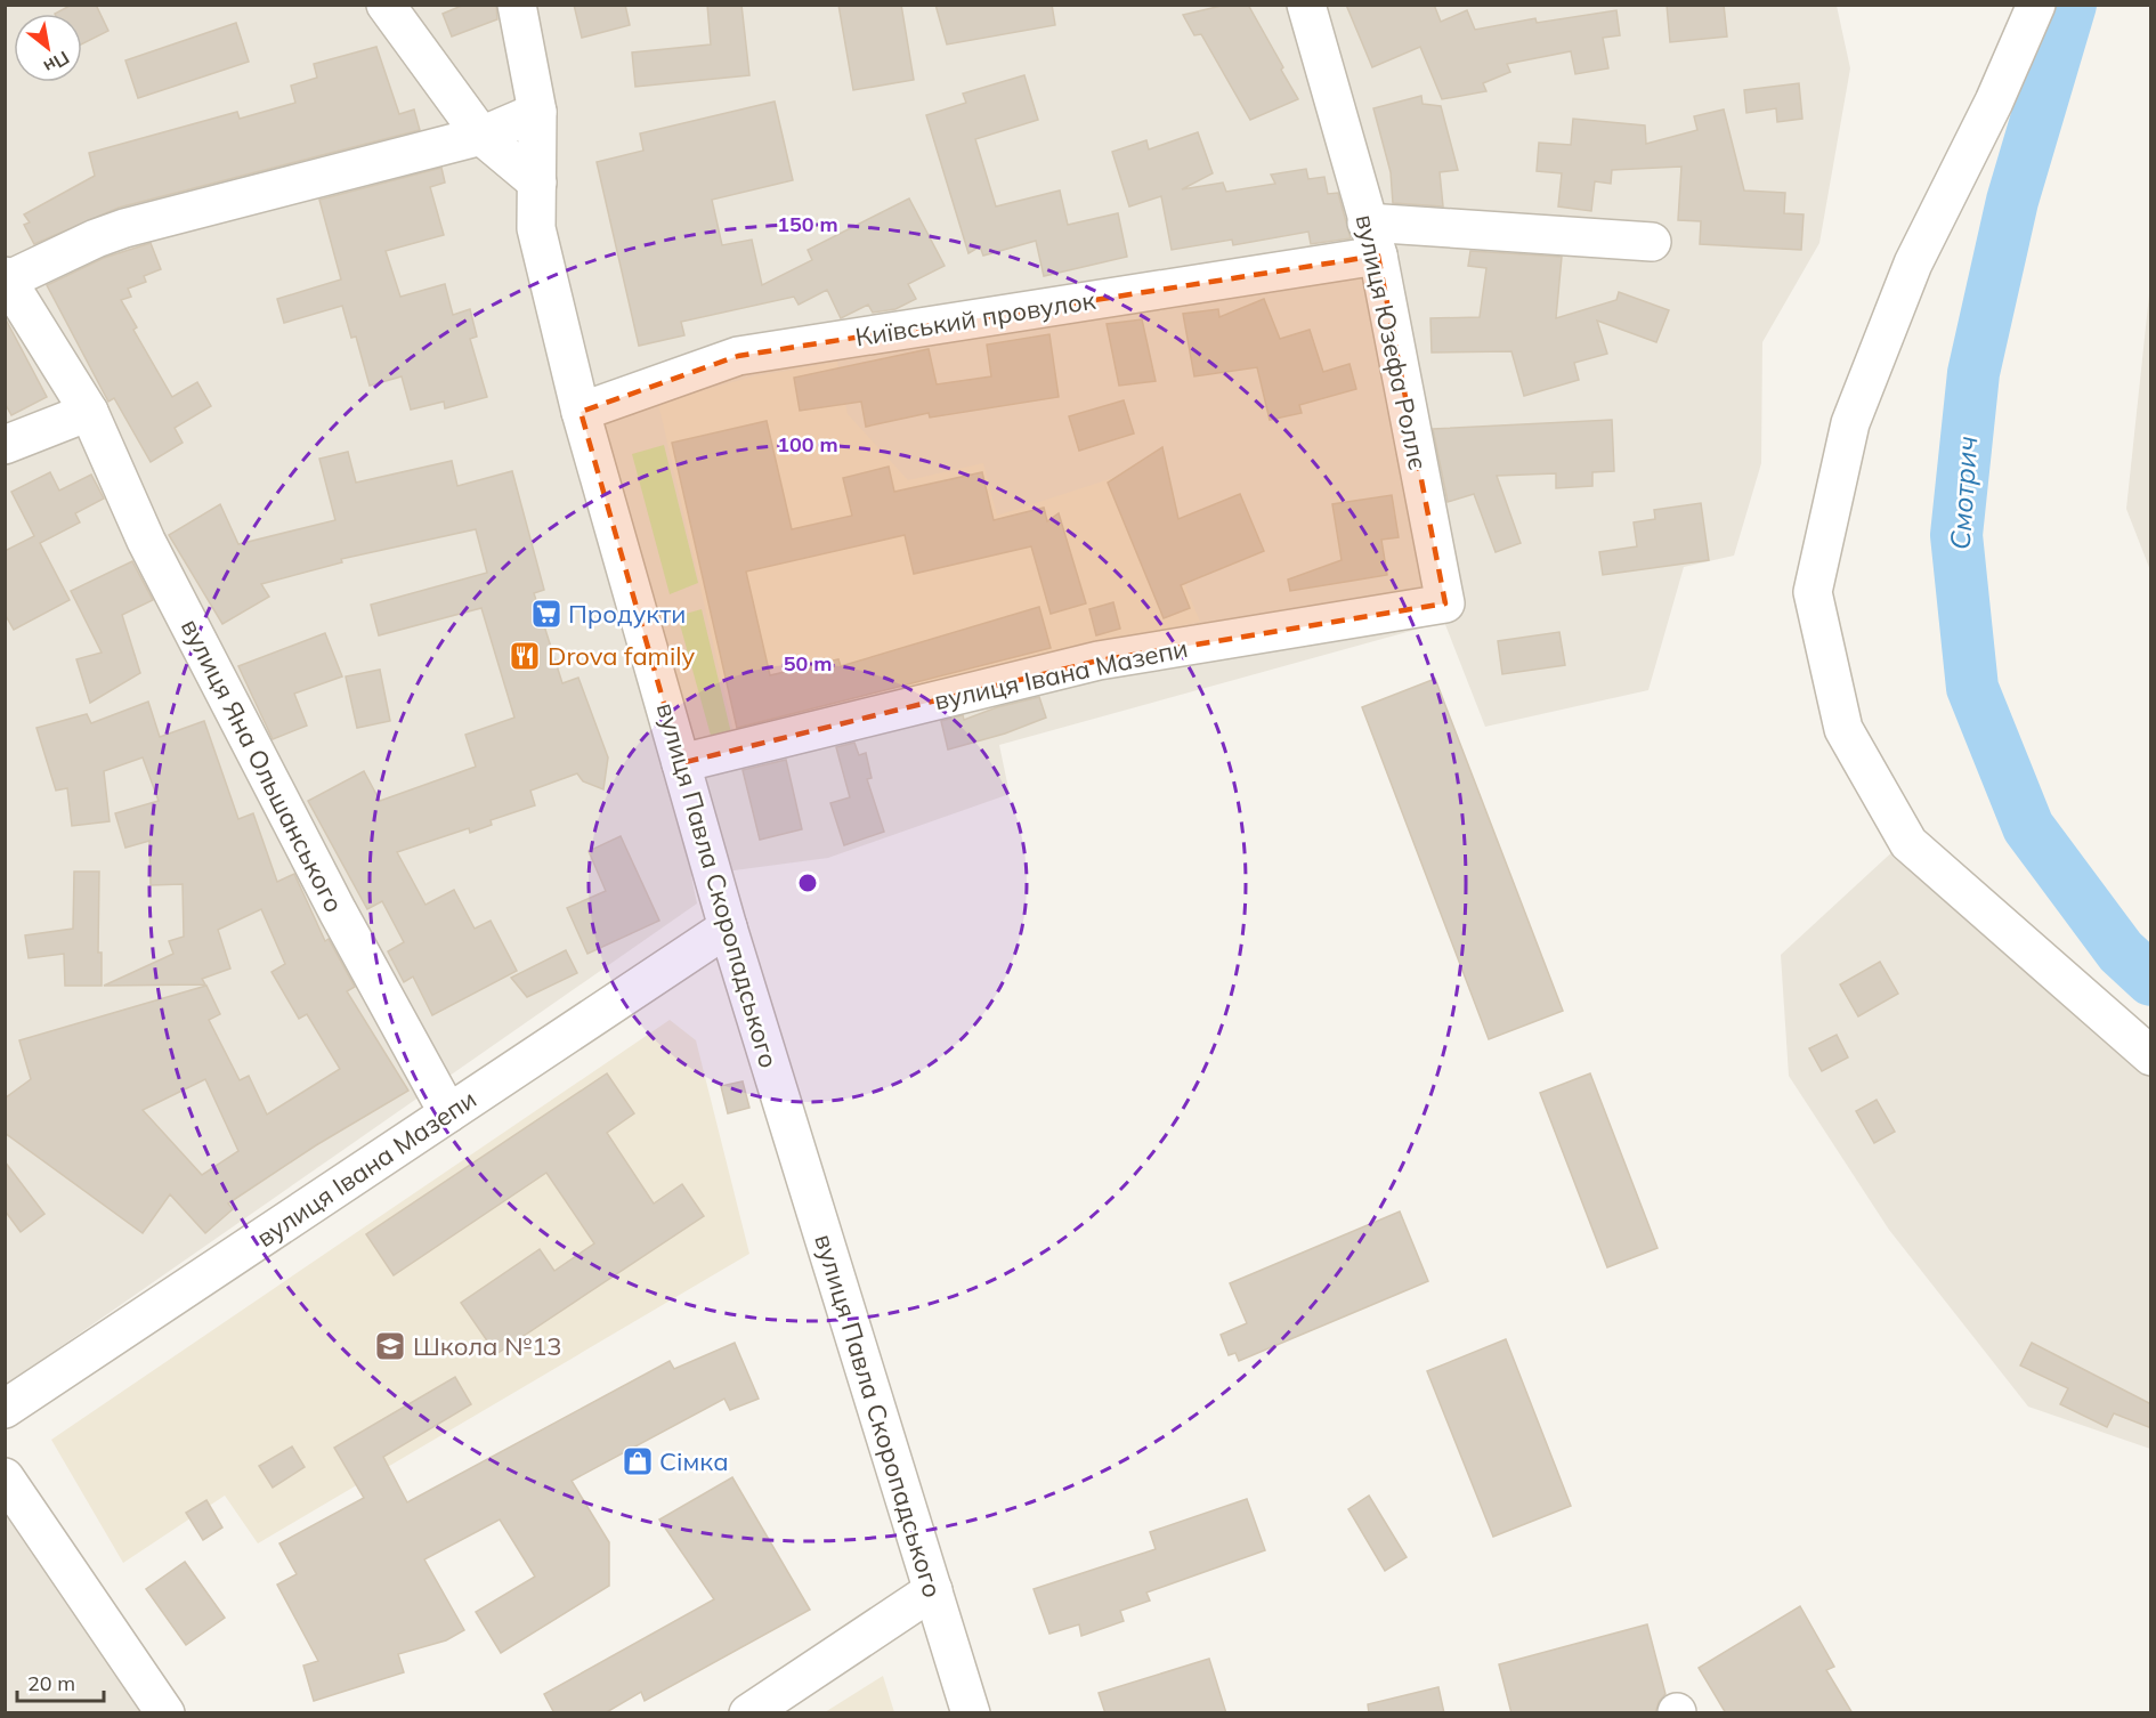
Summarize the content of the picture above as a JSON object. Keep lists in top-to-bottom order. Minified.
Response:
{"streets":{"street":["Київський провулок","вулиця Юзефа Роллє","вулиця Івана Мазепи","вулиця Яна Ольшанського","вулиця Павла Скоропадського"]},"crossings":[["Київський провулок","вулиця Юзефа Роллє"],["Київський провулок","вулиця Павла Скоропадського"],["вулиця Юзефа Роллє","вулиця Івана Мазепи"],["вулиця Івана Мазепи","вулиця Яна Ольшанського"],["вулиця Івана Мазепи","вулиця Павла Скоропадського"]],"water":["Смотрич"],"places":{"supermarket":["Продукти"],"restaurant":["Drova family"],"school or university":["Школа №13"],"shop":["Сімка"]},"scale_bar":"20 m","north":"bottom right","rings":["150 m","100 m","50 m"]}
